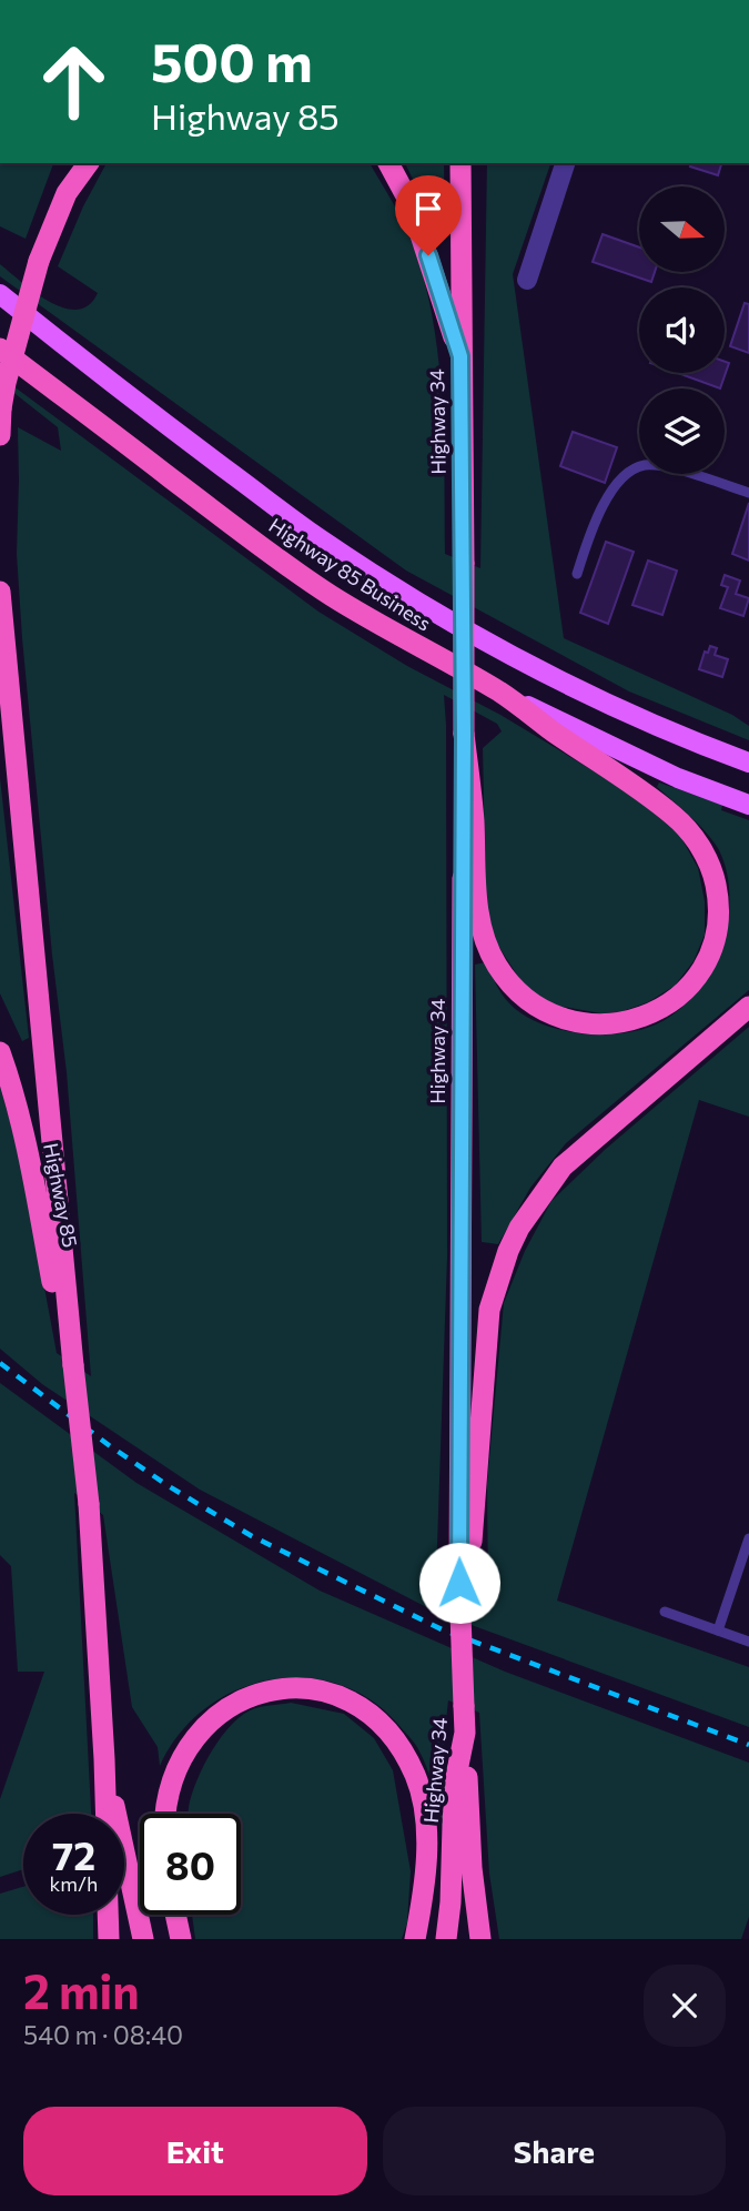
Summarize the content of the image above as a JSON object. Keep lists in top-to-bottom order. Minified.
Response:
{"streets":{"highway":["Highway 34","Highway 85 Business","Highway 85"]},"north":"right","page":{"turn":["500 m","Highway 85"],"speed":"72 km/h","limit":"80","heading":["2 min","540 m · 08:40"],"buttons":["Exit","Share"]}}
